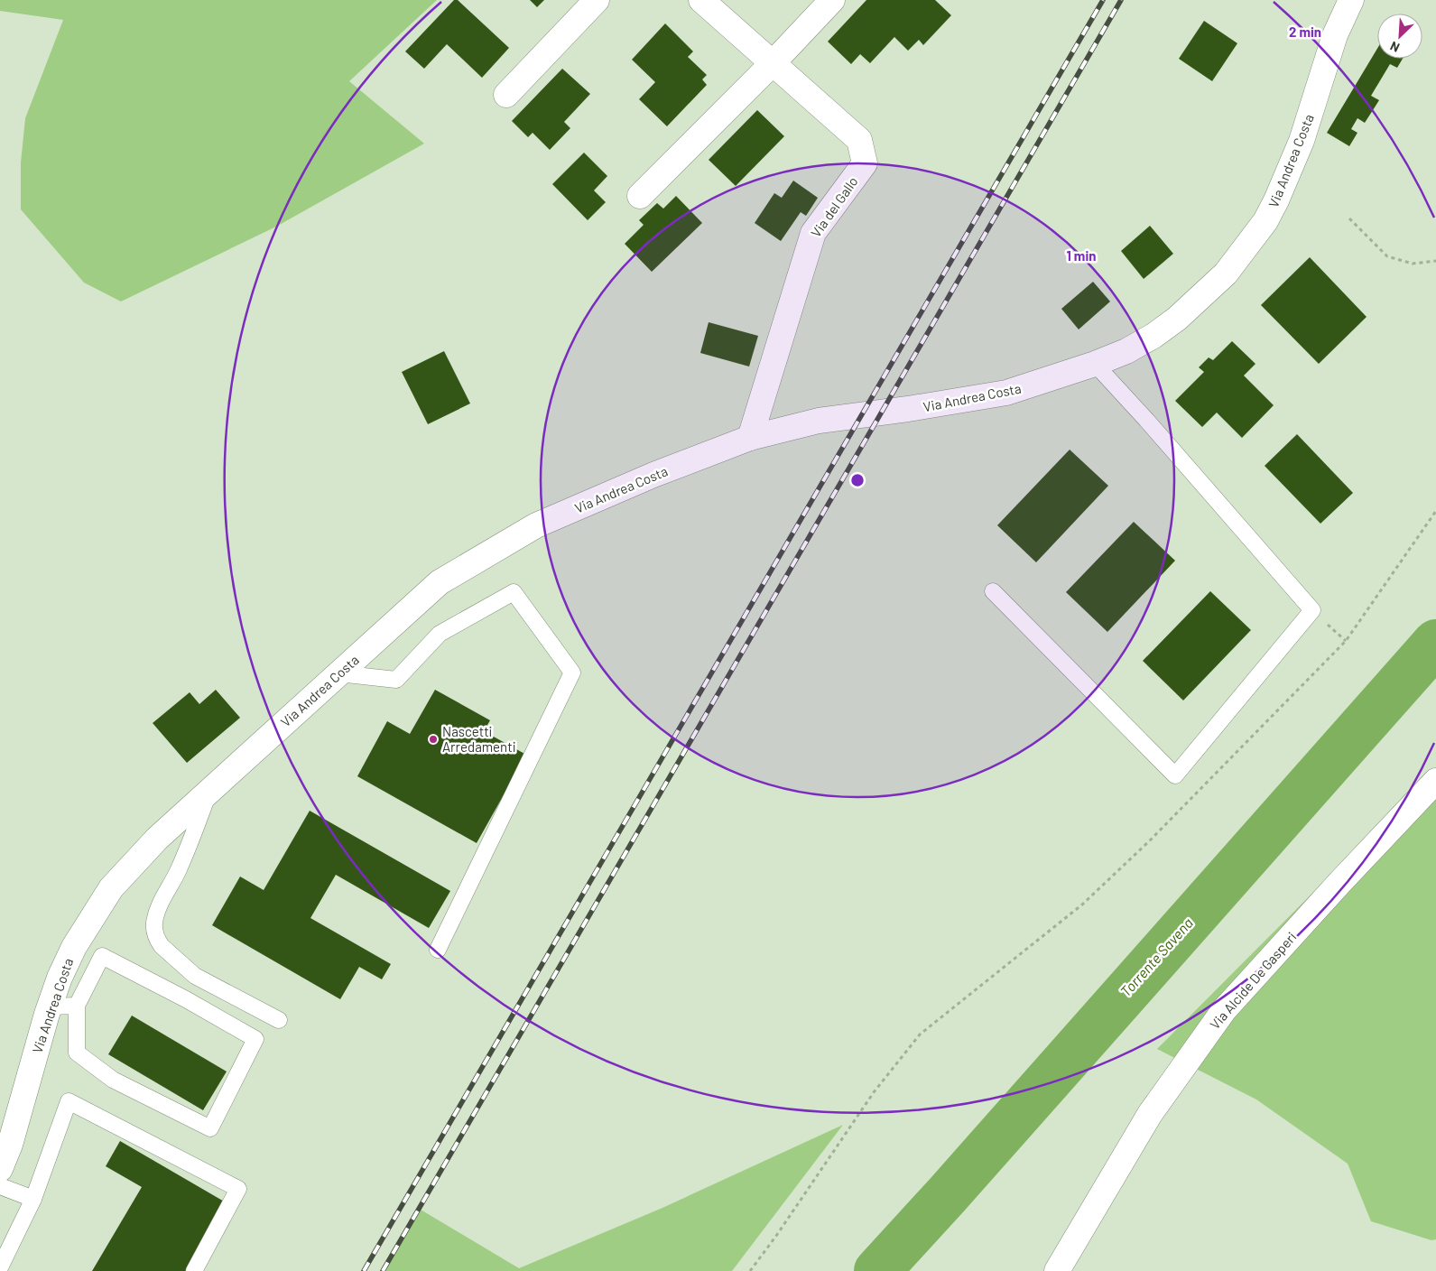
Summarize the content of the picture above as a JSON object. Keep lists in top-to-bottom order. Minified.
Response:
{"streets":{"main road":["Via Andrea Costa","Via del Gallo","Via Alcide De Gasperi"]},"crossings":[["Via Andrea Costa","Via del Gallo"]],"water":["Torrente Savena"],"places":["Nascetti Arredamenti"],"north":"bottom left","rings":["2 min","1 min"]}
